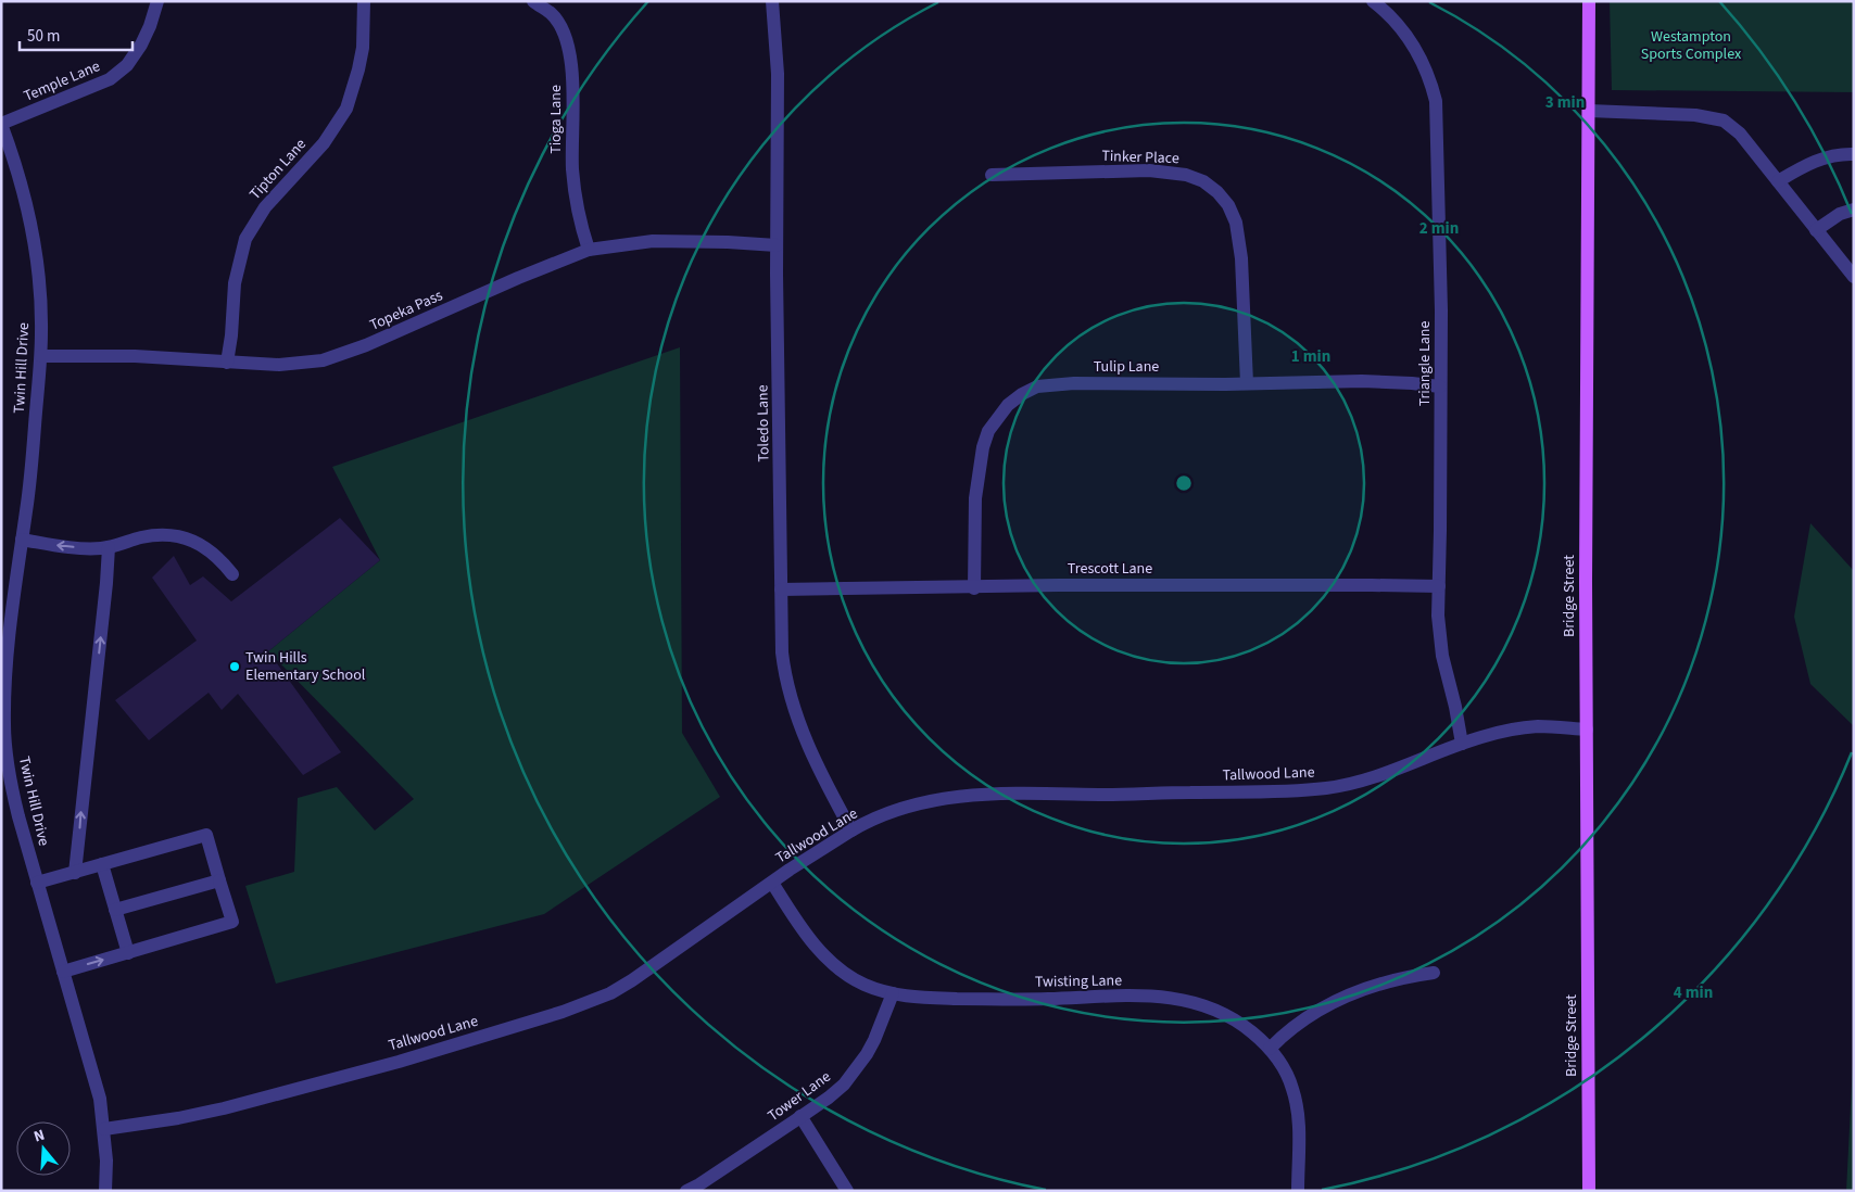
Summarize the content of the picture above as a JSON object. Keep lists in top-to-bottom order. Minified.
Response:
{"streets":{"main road":["Bridge Street"],"street":["Temple Lane","Tioga Lane","Tinker Place","Tipton Lane","Topeka Pass","Triangle Lane","Tulip Lane","Twin Hill Drive","Toledo Lane","Trescott Lane","Tallwood Lane","Twisting Lane","Tower Lane"]},"crossings":[["Temple Lane","Twin Hill Drive"],["Tioga Lane","Topeka Pass"],["Tinker Place","Tulip Lane"],["Tipton Lane","Topeka Pass"],["Topeka Pass","Twin Hill Drive"],["Topeka Pass","Toledo Lane"],["Triangle Lane","Tulip Lane"],["Triangle Lane","Trescott Lane"],["Triangle Lane","Tallwood Lane"],["Tulip Lane","Trescott Lane"],["Twin Hill Drive","Tallwood Lane"],["Toledo Lane","Trescott Lane"],["Toledo Lane","Tallwood Lane"],["Bridge Street","Tallwood Lane"],["Tallwood Lane","Twisting Lane"],["Twisting Lane","Tower Lane"]],"parks":["Westampton Sports Complex"],"places":["Twin Hills Elementary School"],"scale_bar":"50 m","north":"top","rings":["3 min","2 min","1 min","4 min"]}
